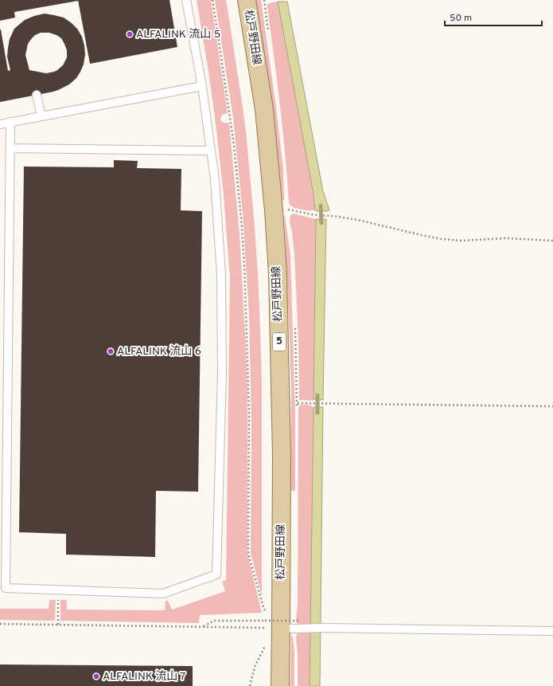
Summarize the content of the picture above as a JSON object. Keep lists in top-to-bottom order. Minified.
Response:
{"streets":{"main road":["松戸野田線","5"]},"places":["ALFALINK 流山 5","ALFALINK 流山 6","ALFALINK 流山 7"],"scale_bar":"50 m"}
